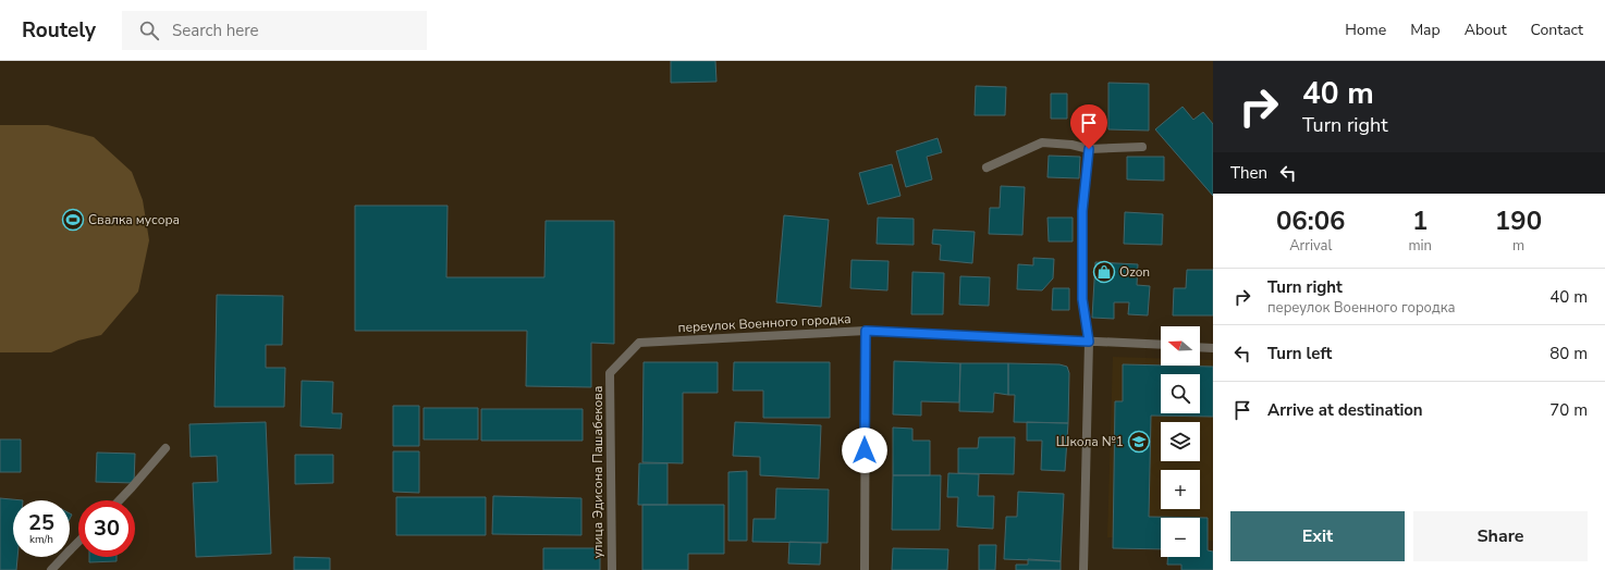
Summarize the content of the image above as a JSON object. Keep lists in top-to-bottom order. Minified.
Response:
{"streets":{"street":["переулок Военного городка","улица Эдисона Пашабекова"]},"crossings":[["переулок Военного городка","улица Эдисона Пашабекова"]],"places":{"sports":["Свалка мусора"],"shop":["Ozon"],"school or university":["Школа №1"]},"north":"left","page":{"header":"Routely","search":"Search here","nav":["Home","Map","About","Contact"],"turn":["40 m","Turn right"],"then":"Then","eta":["06:06","Arrival","1","min","190","m"],"list":[{"name":"Turn right","note":"переулок Военного городка","value":"40 m"},{"name":"Turn left","value":"80 m"},{"name":"Arrive at destination","value":"70 m"}],"map_buttons":["+","−"],"speed":"25 km/h","limit":"30","buttons":["Exit","Share"]}}
